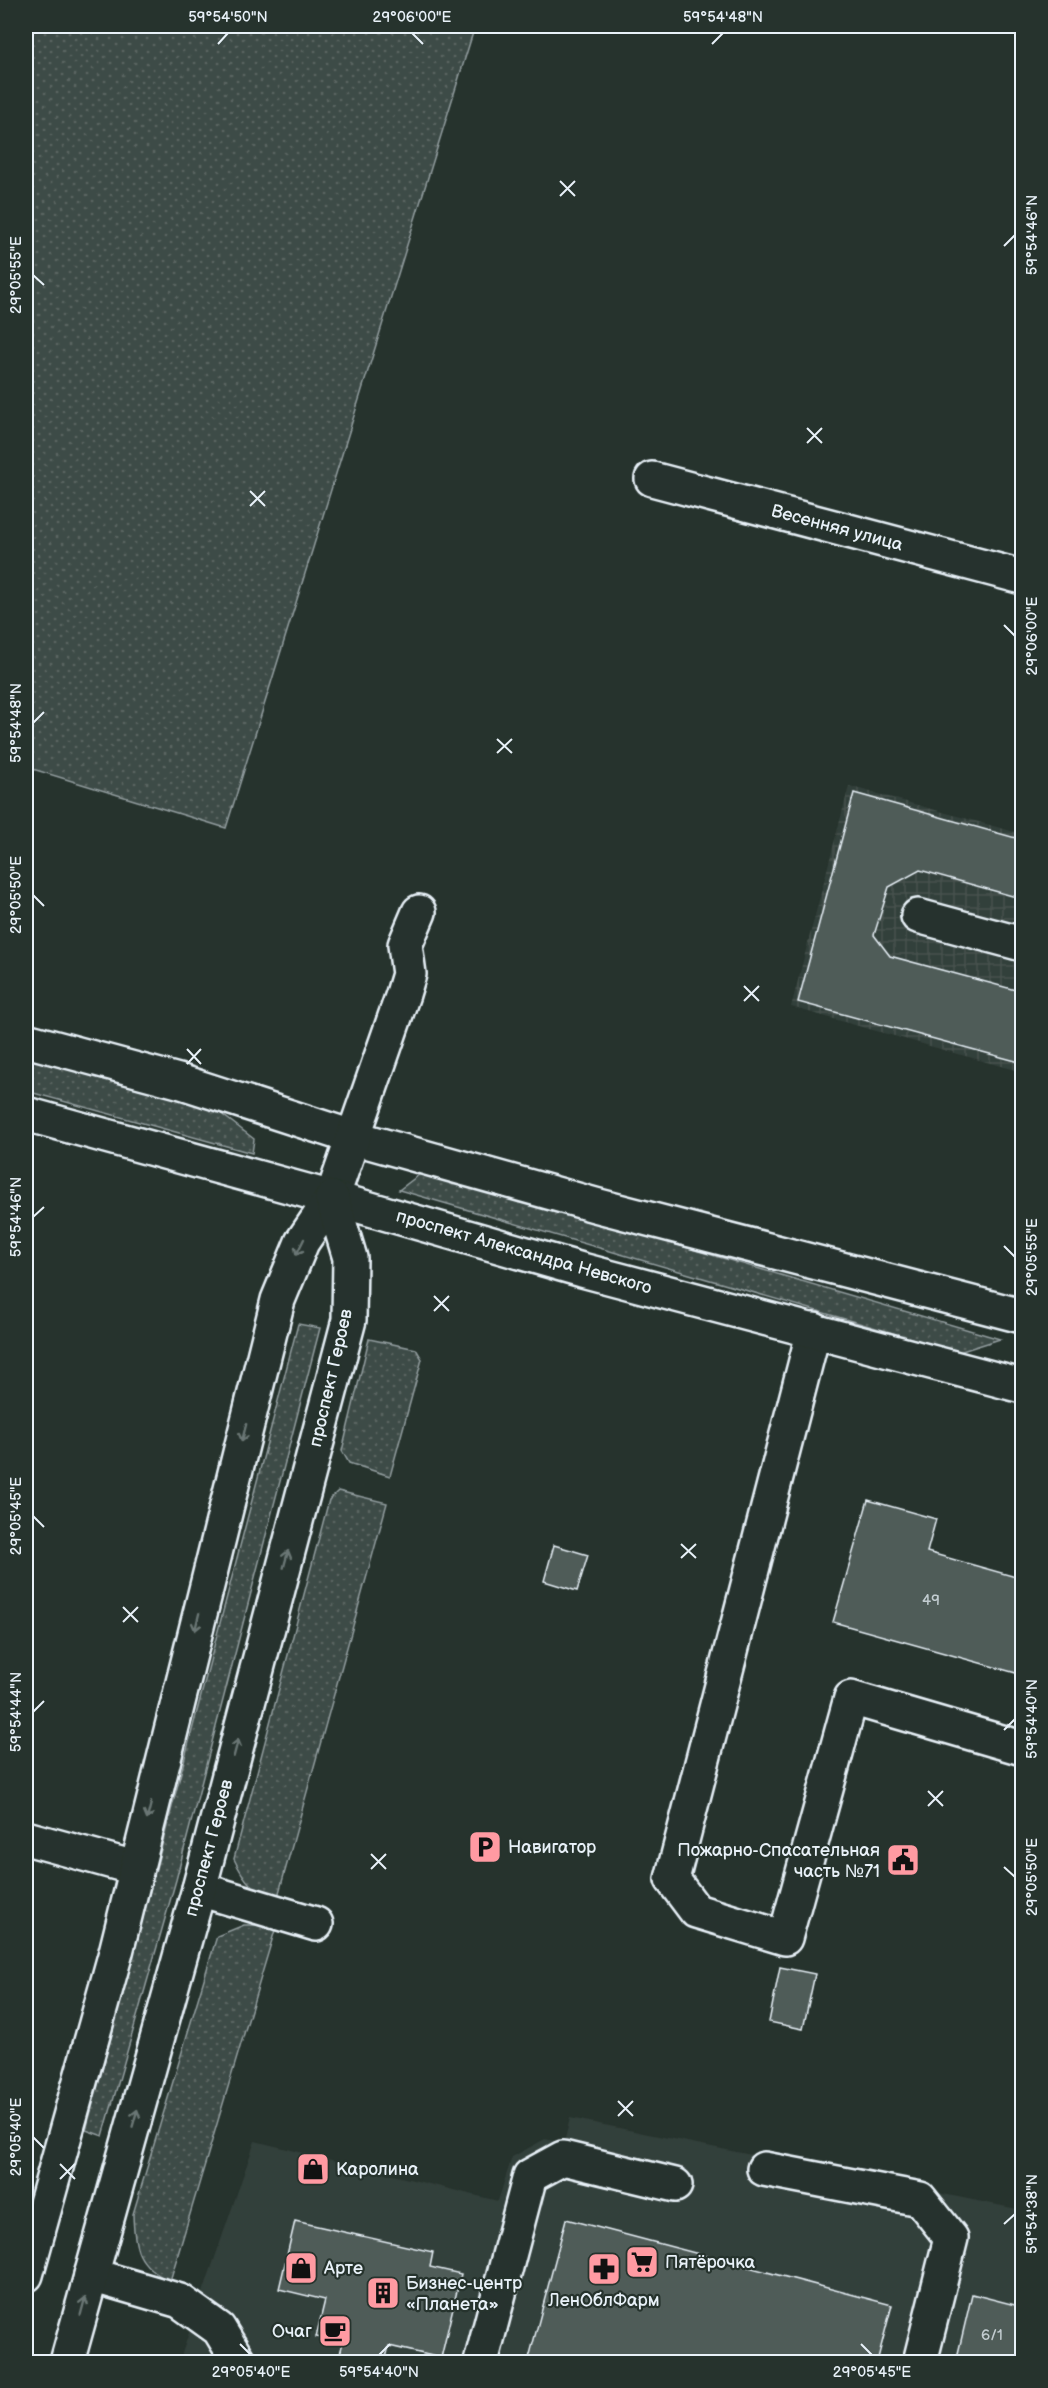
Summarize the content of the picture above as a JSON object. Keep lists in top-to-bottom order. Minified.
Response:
{"streets":{"main road":["Весенняя улица","проспект Александра Невского","проспект Героев"]},"crossings":[["проспект Александра Невского","проспект Героев"]],"places":{"parking":["Навигатор"],"public building":["Пожарно-Спасательная часть №71"],"shop":["Каролина","Арте"],"supermarket":["Пятёрочка"],"pharmacy":["ЛенОблФарм"],"building":["Бизнес-центр «Планета»"],"cafe":["Очаг"]},"house_numbers":["49","6/1"],"coordinates":["59°54'50\"N","29°06'00\"E","59°54'48\"N","59°54'46\"N","29°05'55\"E","29°05'50\"E","29°05'45\"E","59°54'44\"N","59°54'40\"N","29°05'40\"E","59°54'38\"N"]}
